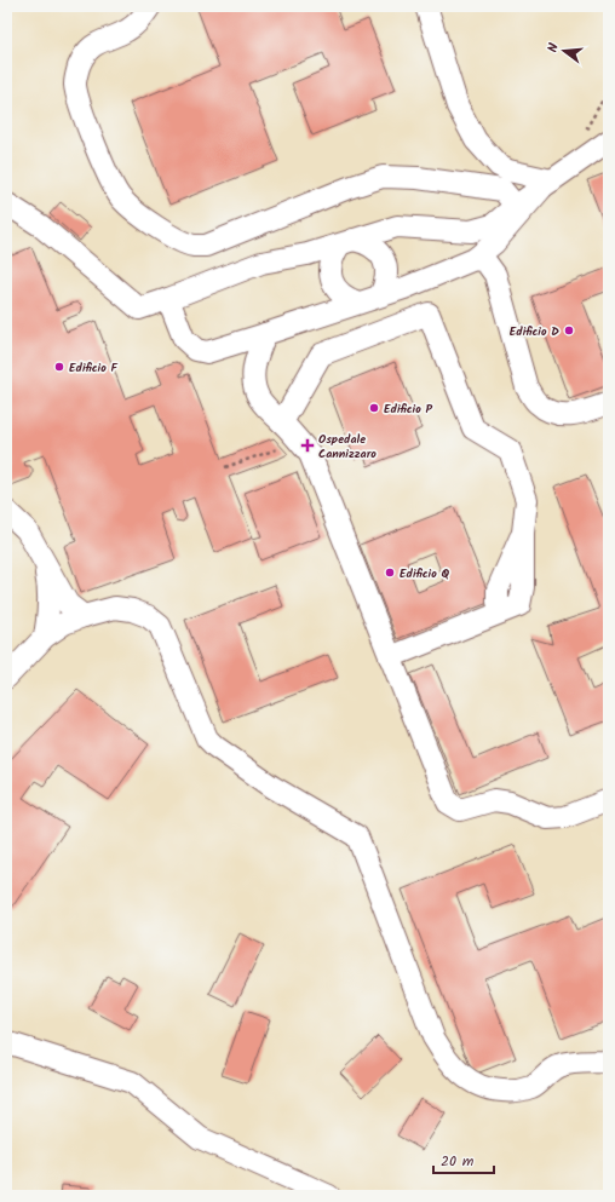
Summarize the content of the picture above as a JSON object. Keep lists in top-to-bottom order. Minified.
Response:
{"places":{"other":["Edificio D","Edificio F","Edificio P","Edificio Q"],"health":["Ospedale Cannizzaro"]},"scale_bar":"20 m","north":"left"}
